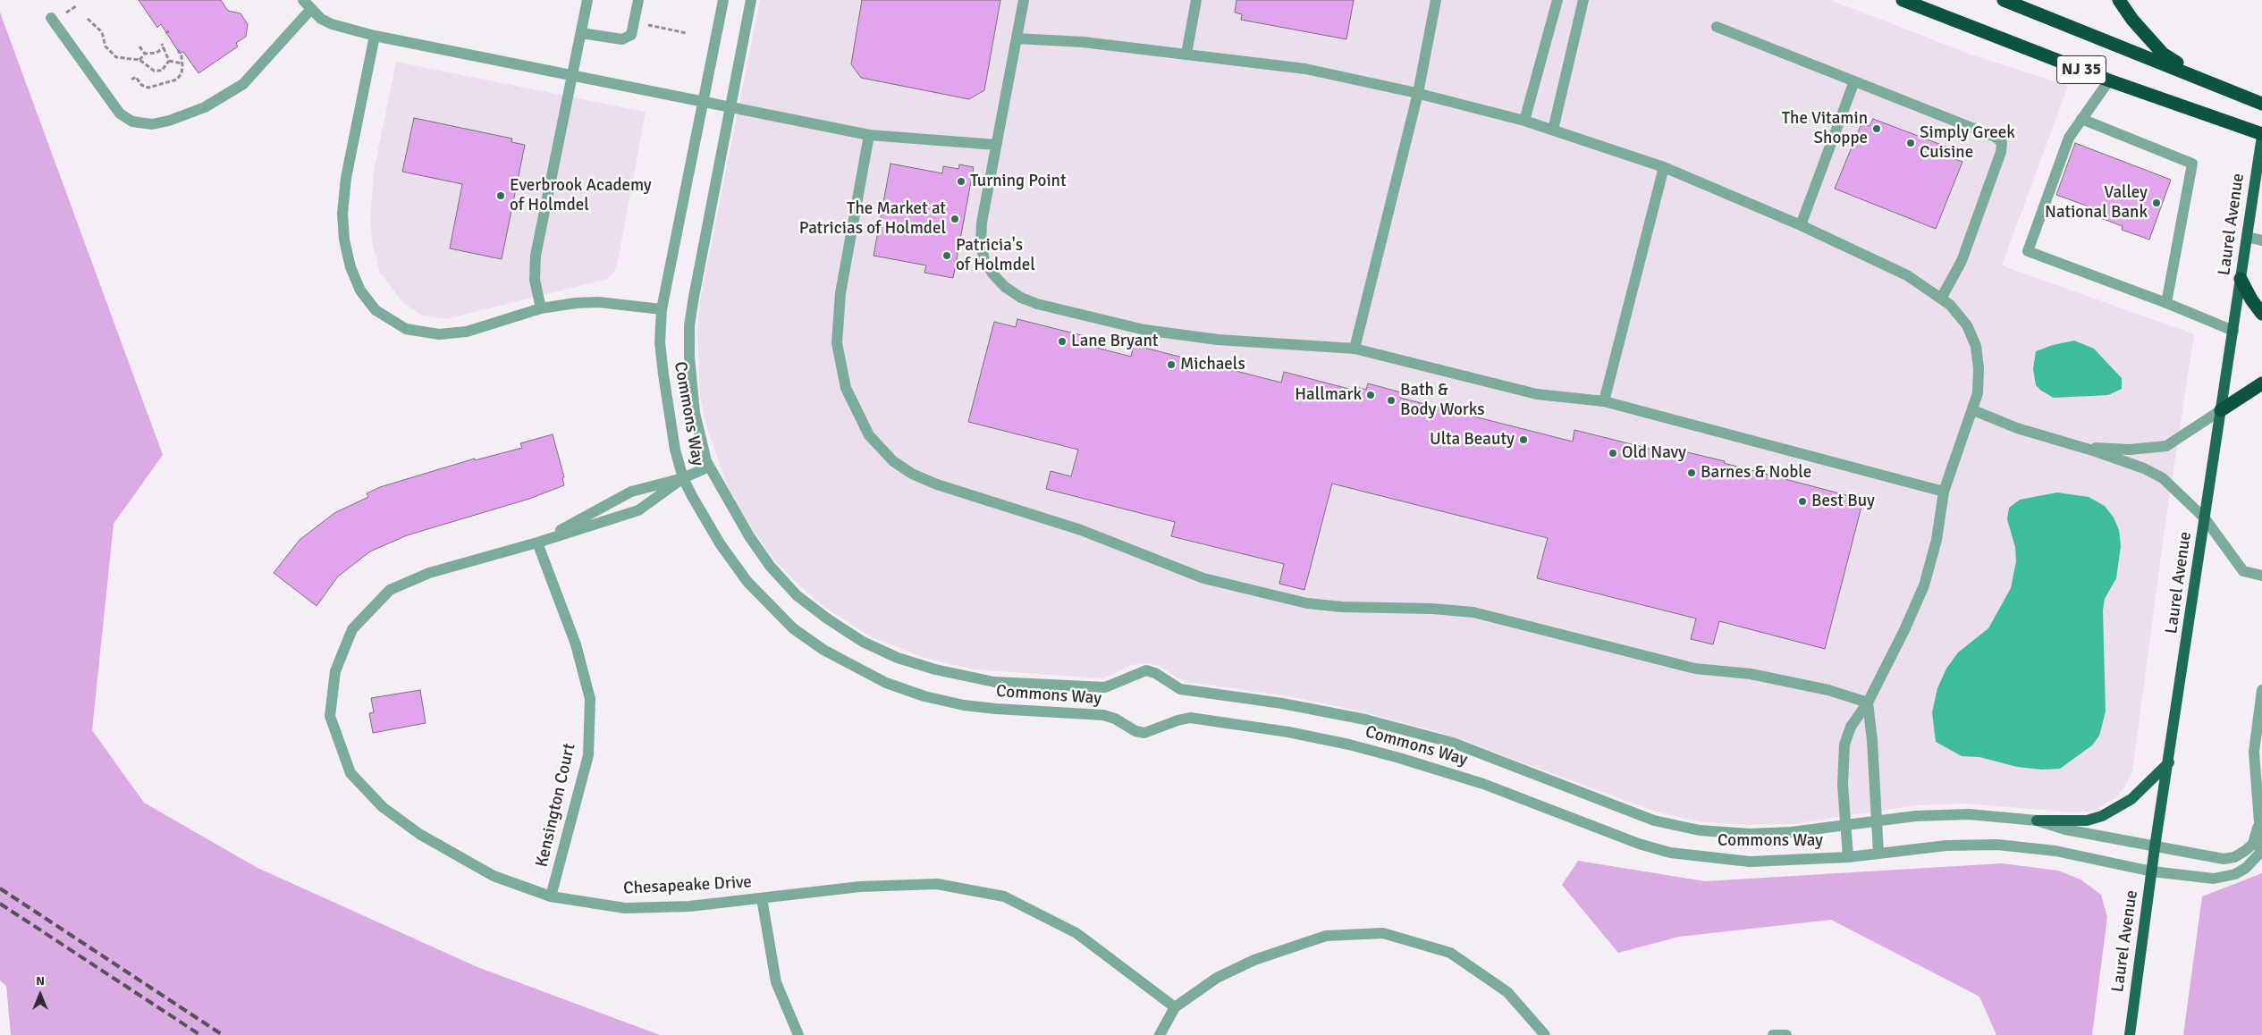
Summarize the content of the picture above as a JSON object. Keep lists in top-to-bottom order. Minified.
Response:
{"streets":{"highway":["NJ 35"],"main road":["Laurel Avenue"],"street":["Commons Way","Kensington Court","Chesapeake Drive"]},"crossings":[["NJ 35","Laurel Avenue"],["Laurel Avenue","Commons Way"],["Commons Way","Chesapeake Drive"],["Kensington Court","Chesapeake Drive"]],"places":["The Vitamin Shoppe","Simply Greek Cuisine","Turning Point","Everbrook Academy of Holmdel","Valley National Bank","The Market at Patricias of Holmdel","Patricia's of Holmdel","Lane Bryant","Michaels","Hallmark","Bath & Body Works","Ulta Beauty","Old Navy","Barnes & Noble","Best Buy"],"north":"top"}
